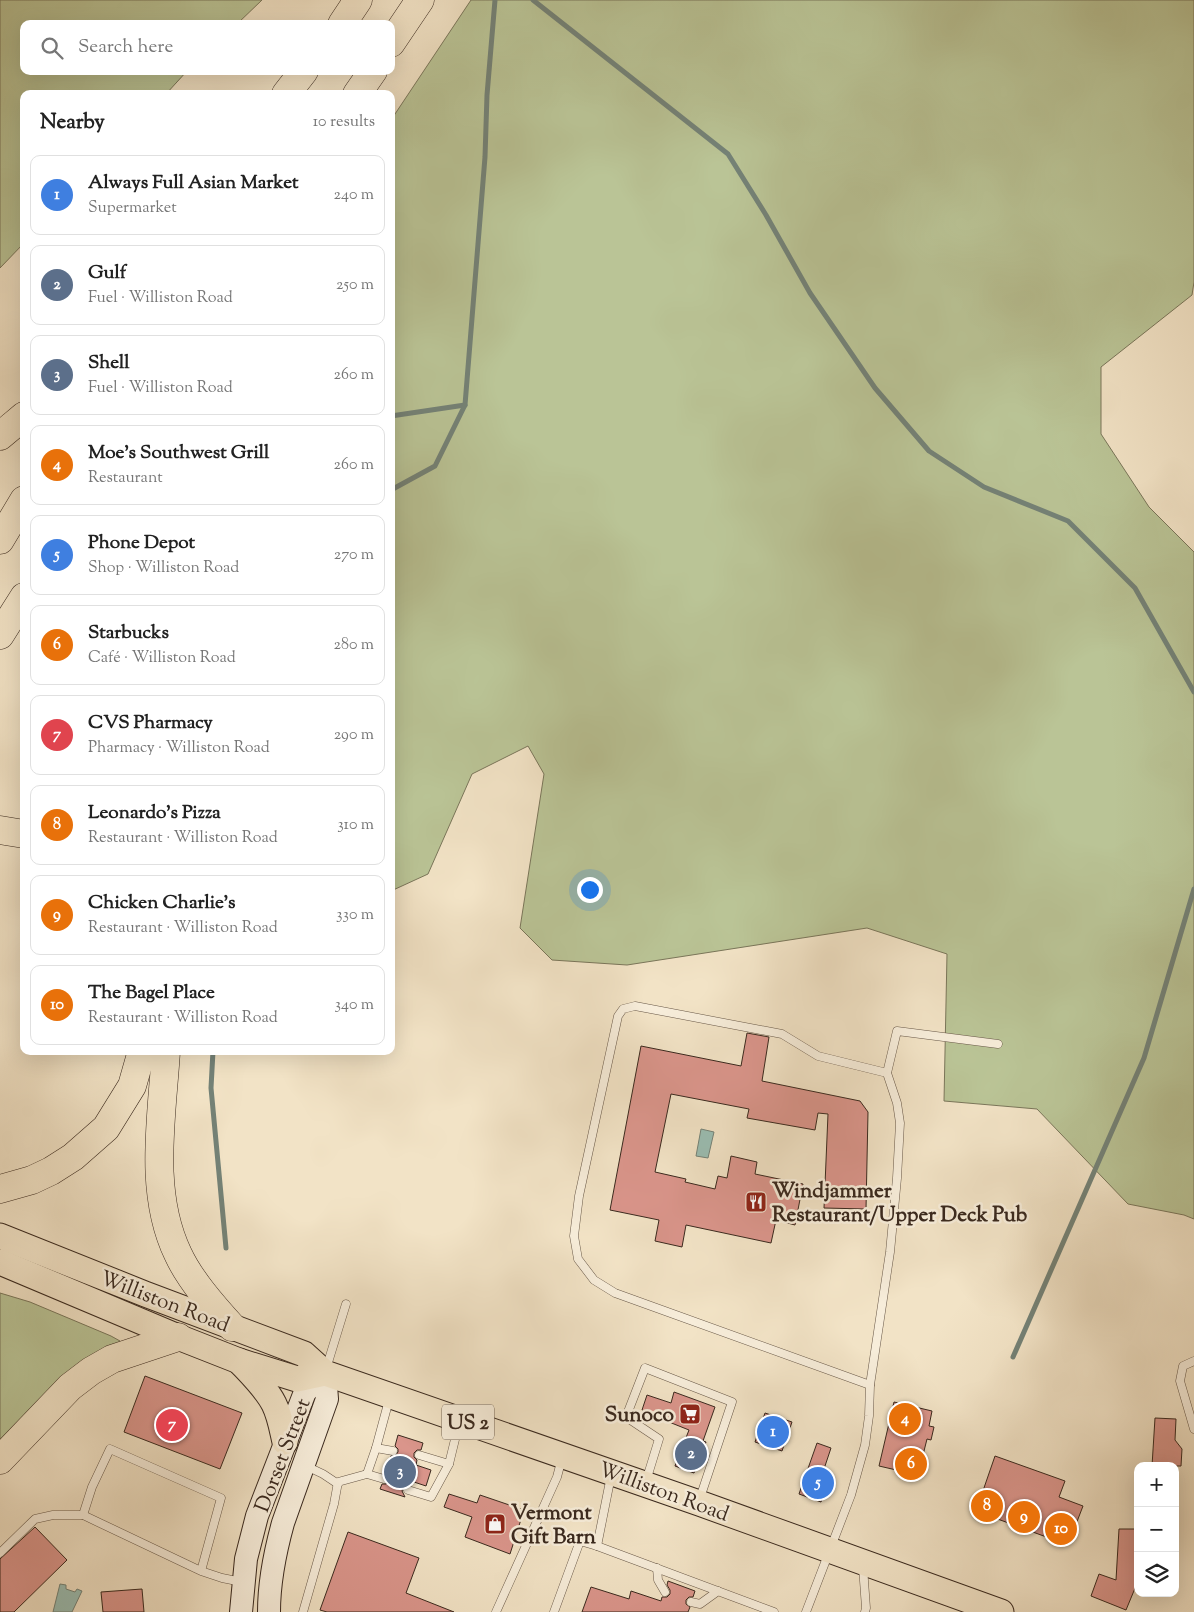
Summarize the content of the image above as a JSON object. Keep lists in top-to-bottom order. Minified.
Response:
{"streets":{"main road":["Williston Road","US 2","Dorset Street"]},"crossings":[["Williston Road","Dorset Street"]],"places":{"restaurant":["Windjammer Restaurant/Upper Deck Pub"],"supermarket":["Sunoco"],"shop":["Vermont Gift Barn"]},"page":{"search":"Search here","heading":["Nearby","10 results"],"list":[{"mark":"1","name":"Always Full Asian Market","note":"Supermarket","value":"240 m"},{"mark":"2","name":"Gulf","note":"Fuel · Williston Road","value":"250 m"},{"mark":"3","name":"Shell","note":"Fuel · Williston Road","value":"260 m"},{"mark":"4","name":"Moe's Southwest Grill","note":"Restaurant","value":"260 m"},{"mark":"5","name":"Phone Depot","note":"Shop · Williston Road","value":"270 m"},{"mark":"6","name":"Starbucks","note":"Café · Williston Road","value":"280 m"},{"mark":"7","name":"CVS Pharmacy","note":"Pharmacy · Williston Road","value":"290 m"},{"mark":"8","name":"Leonardo's Pizza","note":"Restaurant · Williston Road","value":"310 m"},{"mark":"9","name":"Chicken Charlie's","note":"Restaurant · Williston Road","value":"330 m"},{"mark":"10","name":"The Bagel Place","note":"Restaurant · Williston Road","value":"340 m"}],"pins":["4","7","1","2","6","3","5","8","9","10"],"map_buttons":["+","−"]}}
